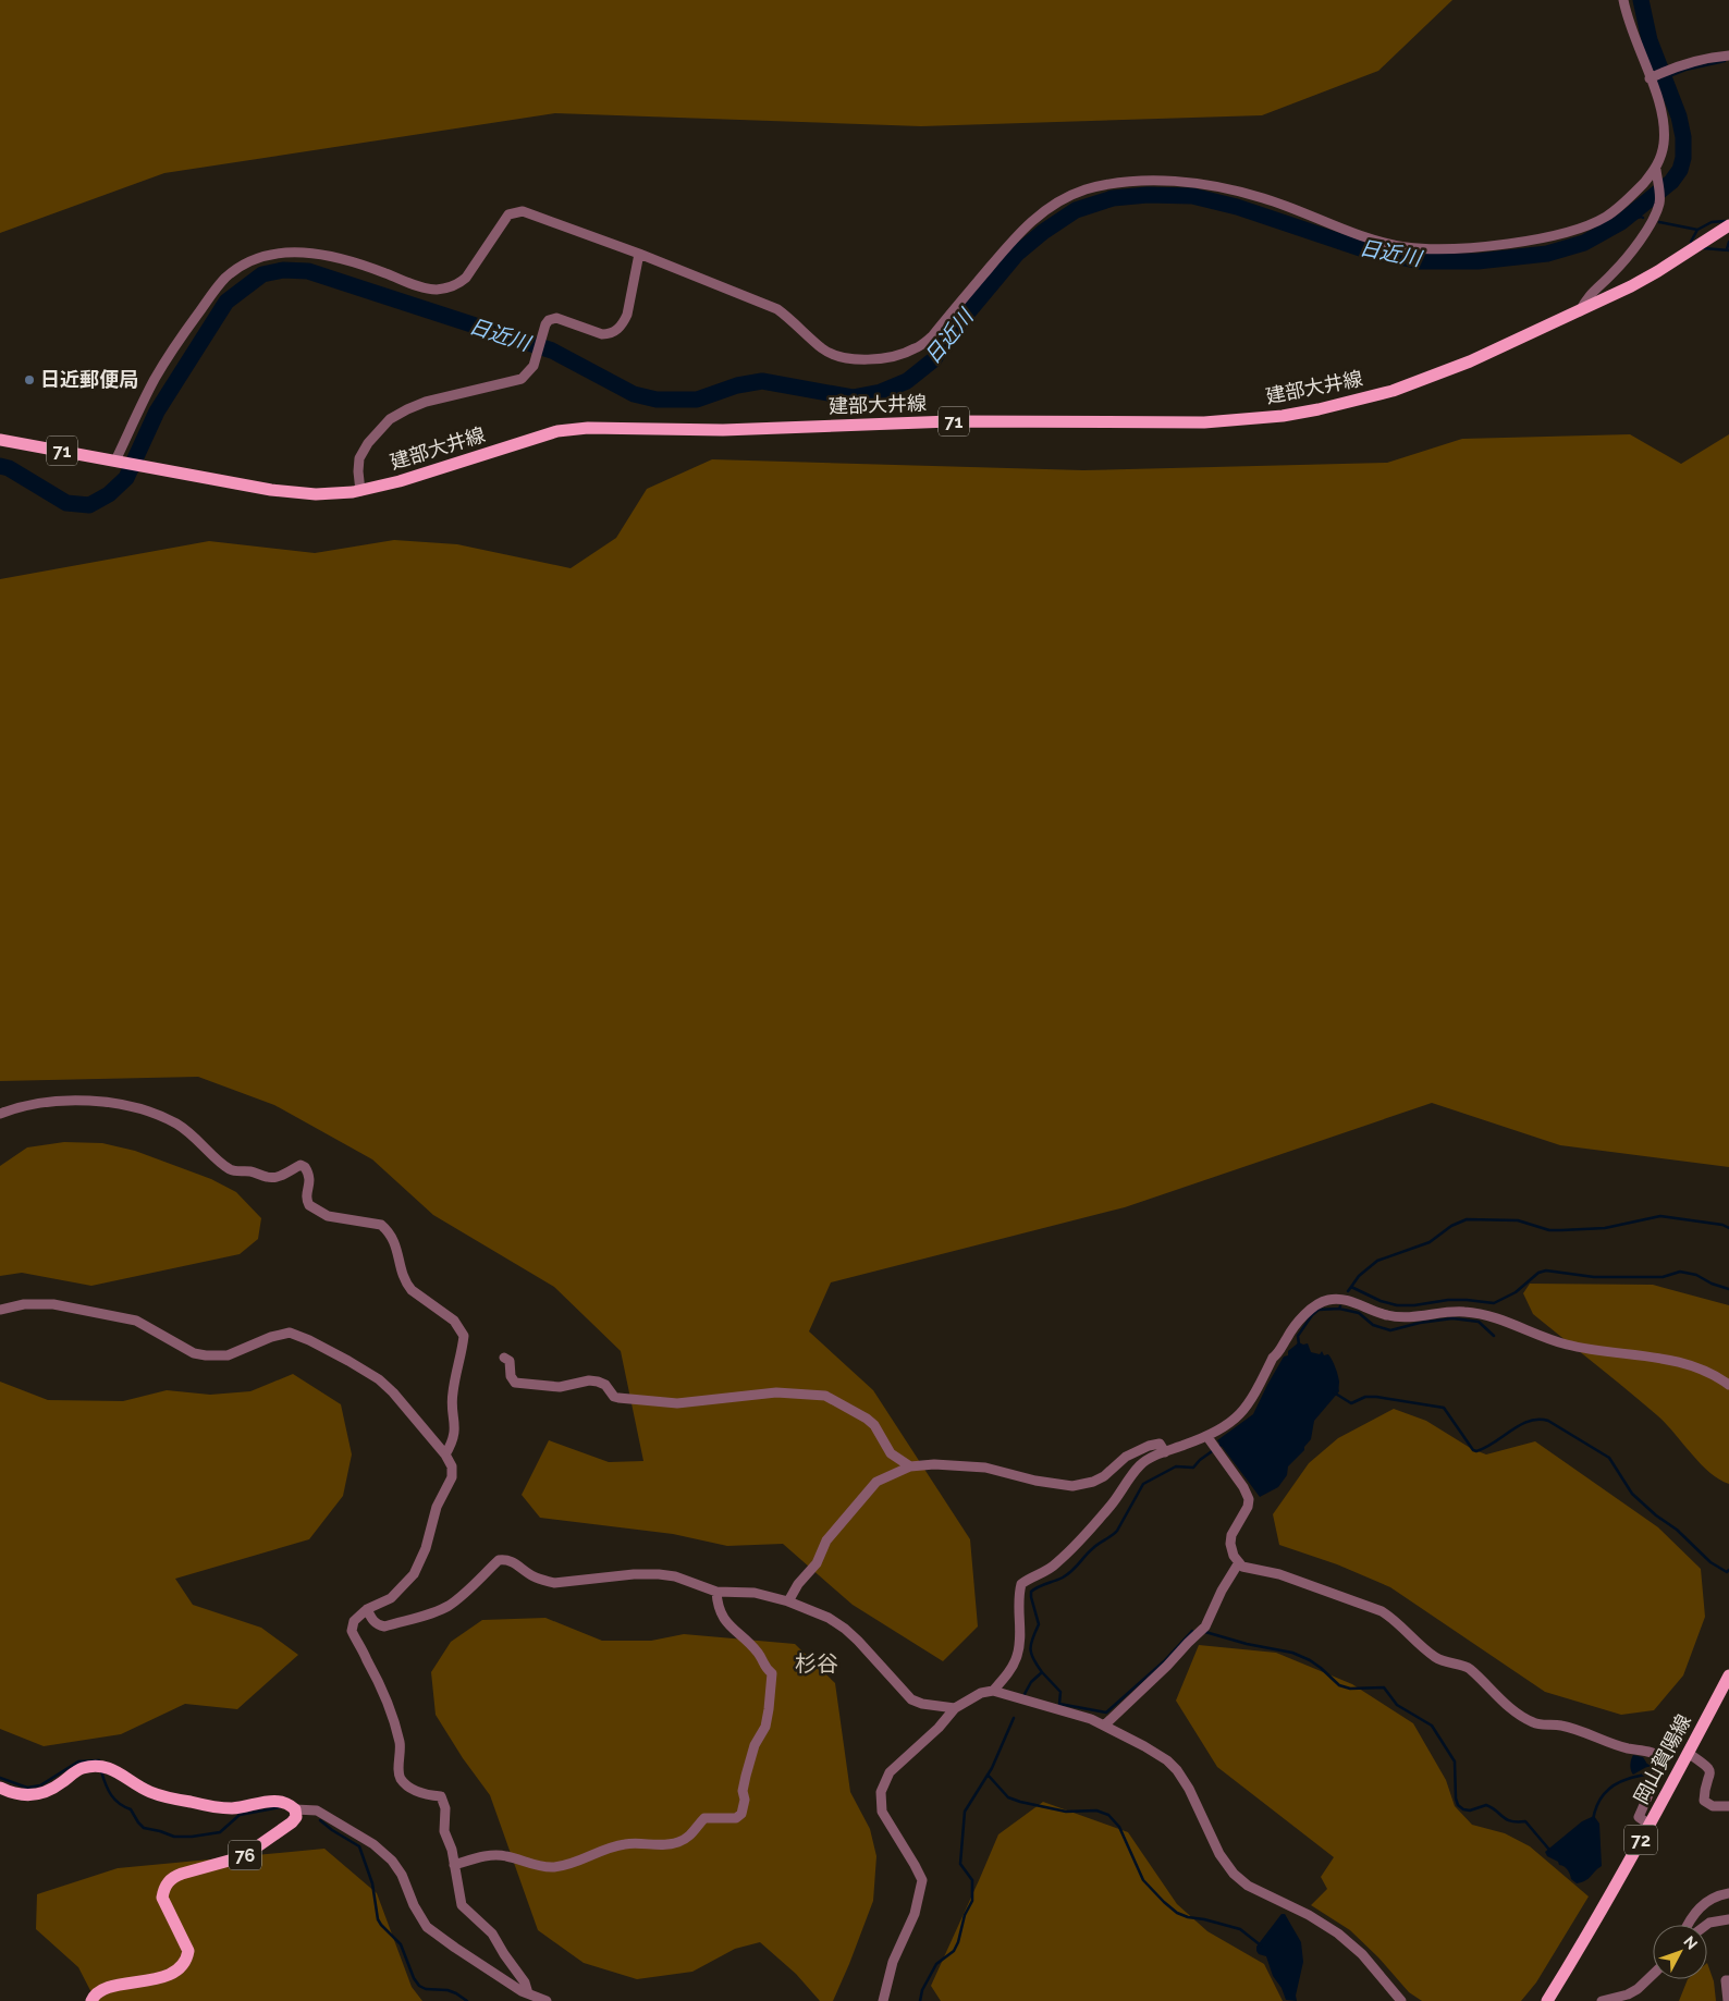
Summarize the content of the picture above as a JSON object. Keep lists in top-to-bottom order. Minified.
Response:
{"streets":{"main road":["建部大井線","71","岡山賀陽線","72","76"]},"districts":["杉谷"],"water":["日近川"],"places":["日近郵便局"],"north":"top right"}
